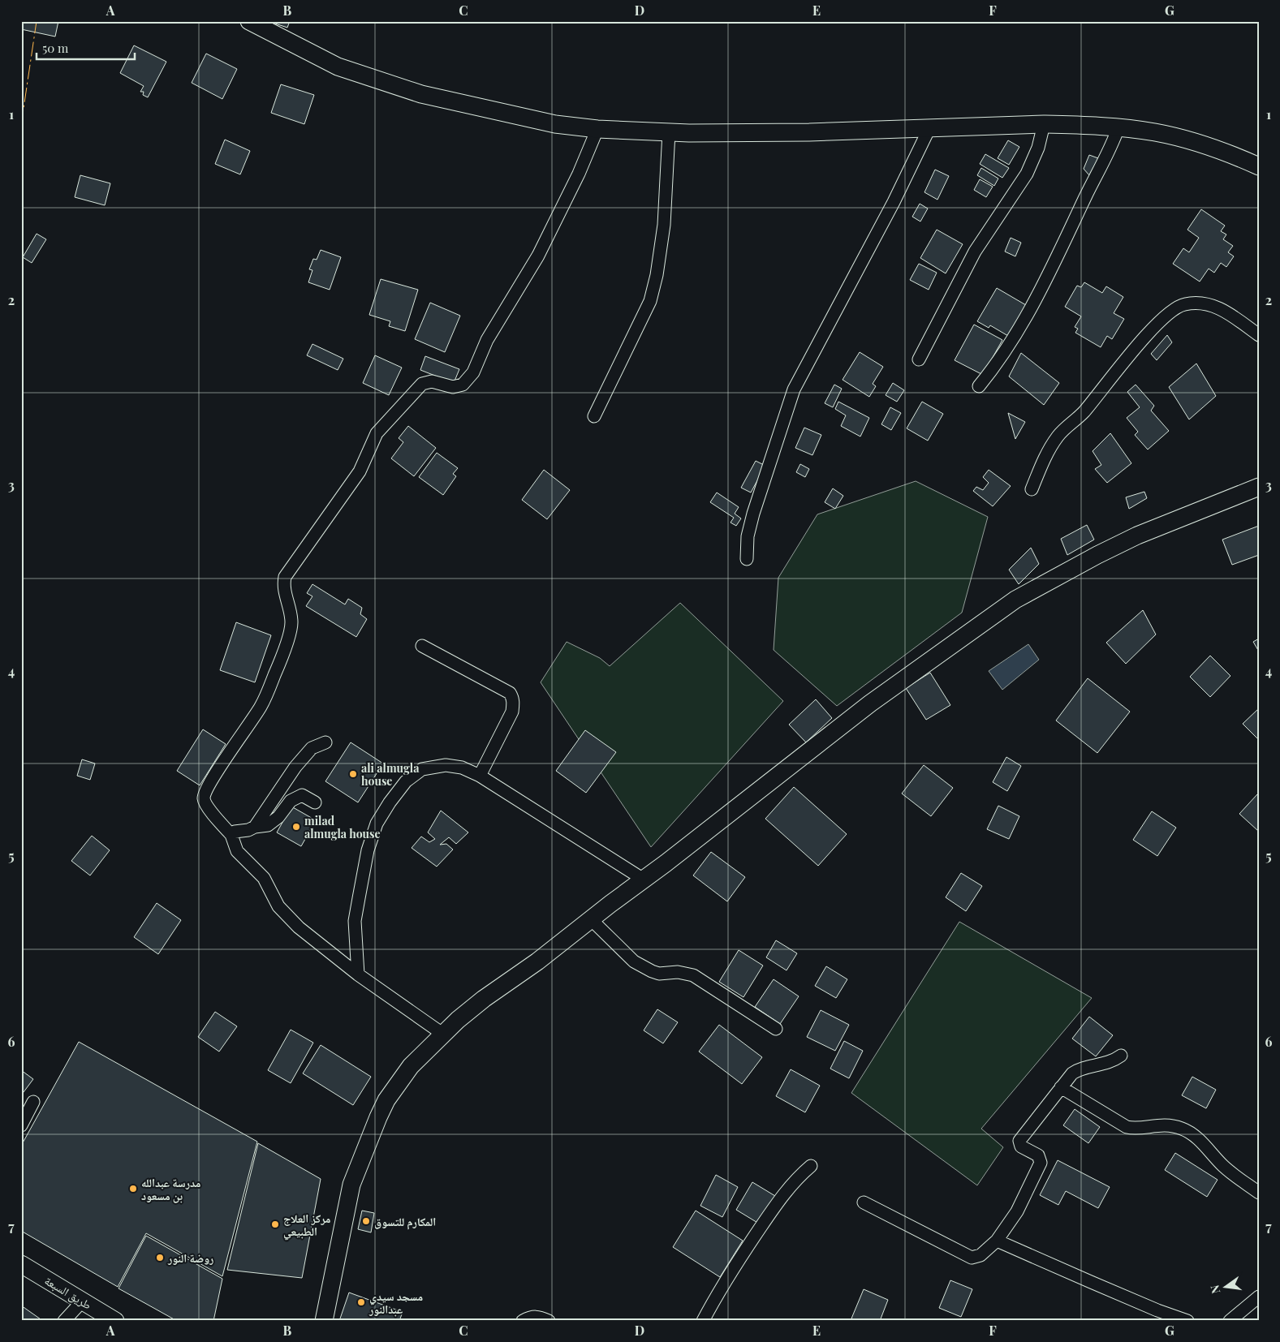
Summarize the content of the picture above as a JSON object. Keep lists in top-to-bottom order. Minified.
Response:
{"streets":{"street":["طريق السبعة"]},"places":["ali almugla house","milad almugla house","مدرسة عبدالله بن مسعود","المكارم للتسوق","مركز العلاج الطبيعي","روضة النور","مسجد سيدي عبدالنور"],"scale_bar":"50 m","north":"left","grid":{"columns":["A","B","C","D","E","F","G"],"rows":["1","2","3","4","5","6","7"]}}
